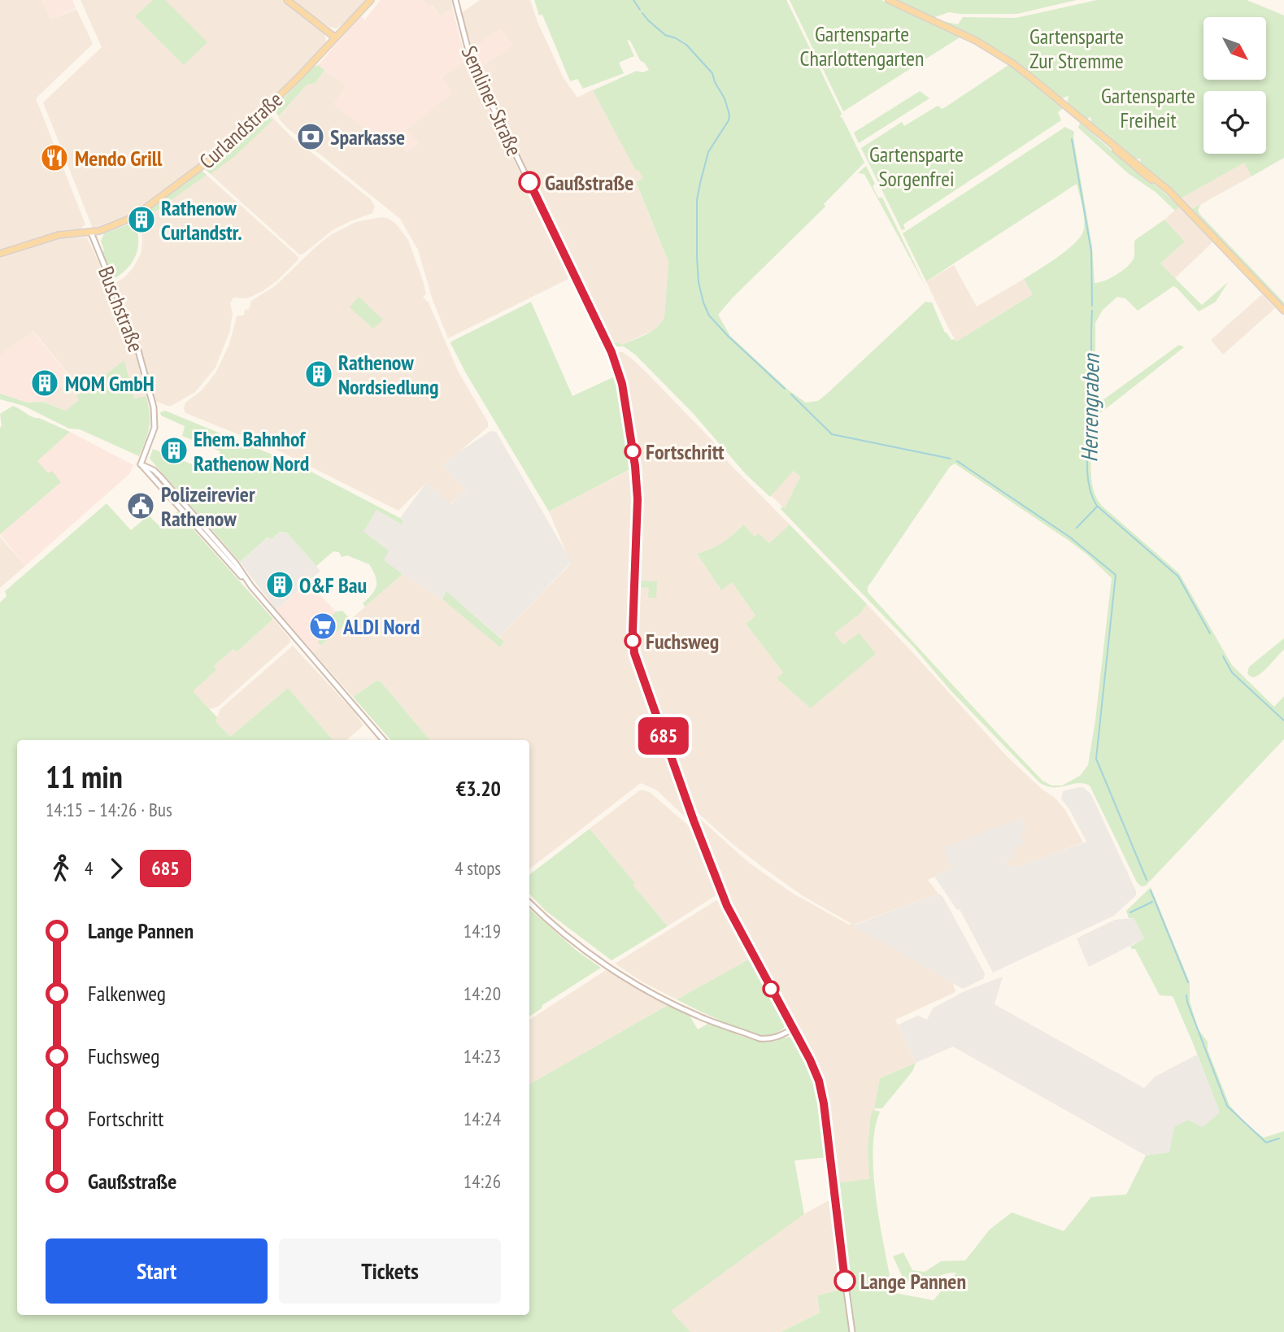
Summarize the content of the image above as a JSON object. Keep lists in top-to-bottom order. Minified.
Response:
{"streets":{"main road":["Curlandstraße"],"street":["Semliner Straße","Buschstraße"]},"crossings":[["Curlandstraße","Buschstraße"]],"water":["Herrengraben"],"parks":["Gartensparte Charlottengarten","Gartensparte Zur Stremme","Gartensparte Freiheit","Gartensparte Sorgenfrei"],"places":{"bank":["Sparkasse"],"restaurant":["Mendo Grill"],"other":["Gaußstraße","Fortschritt","Fuchsweg","Lange Pannen"],"building":["Rathenow Curlandstr.","Rathenow Nordsiedlung","MOM GmbH","Ehem. Bahnhof Rathenow Nord","O&F Bau"],"public building":["Polizeirevier Rathenow"],"supermarket":["ALDI Nord"]},"lines":["bus line 685"],"north":"bottom right","page":{"on_map":"685","heading":["11 min","14:15 – 14:26 · Bus","€3.20"],"legs":["4","685","4 stops"],"list":[{"name":"Lange Pannen","value":"14:19"},{"name":"Falkenweg","value":"14:20"},{"name":"Fuchsweg","value":"14:23"},{"name":"Fortschritt","value":"14:24"},{"name":"Gaußstraße","value":"14:26"}],"buttons":["Start","Tickets"]}}
